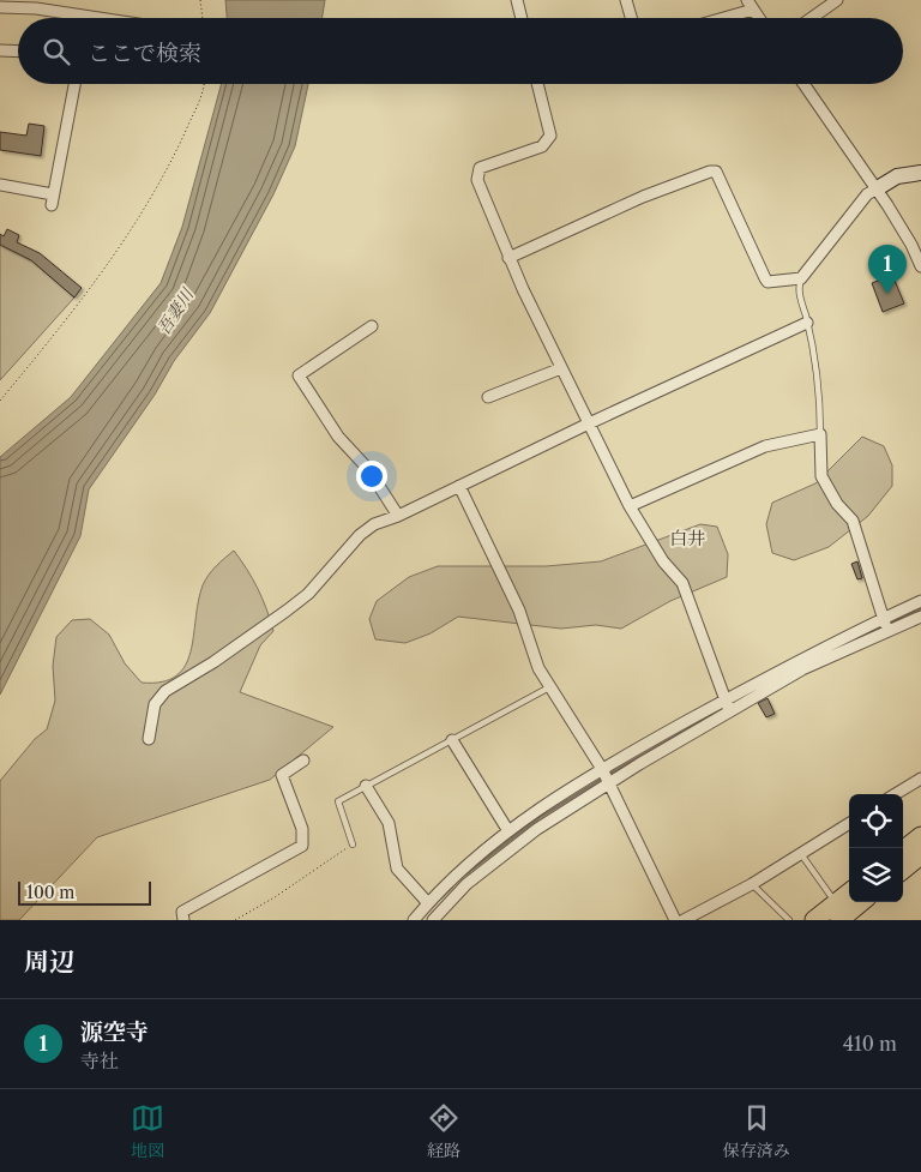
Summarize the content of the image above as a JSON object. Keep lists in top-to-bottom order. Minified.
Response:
{"districts":["白井"],"water":["吾妻川"],"scale_bar":"100 m","page":{"search":"ここで検索","pins":"1","scale":"100 m","heading":"周辺","list":[{"mark":"1","name":"源空寺","note":"寺社","value":"410 m"}],"nav":["地図","経路","保存済み"]}}
